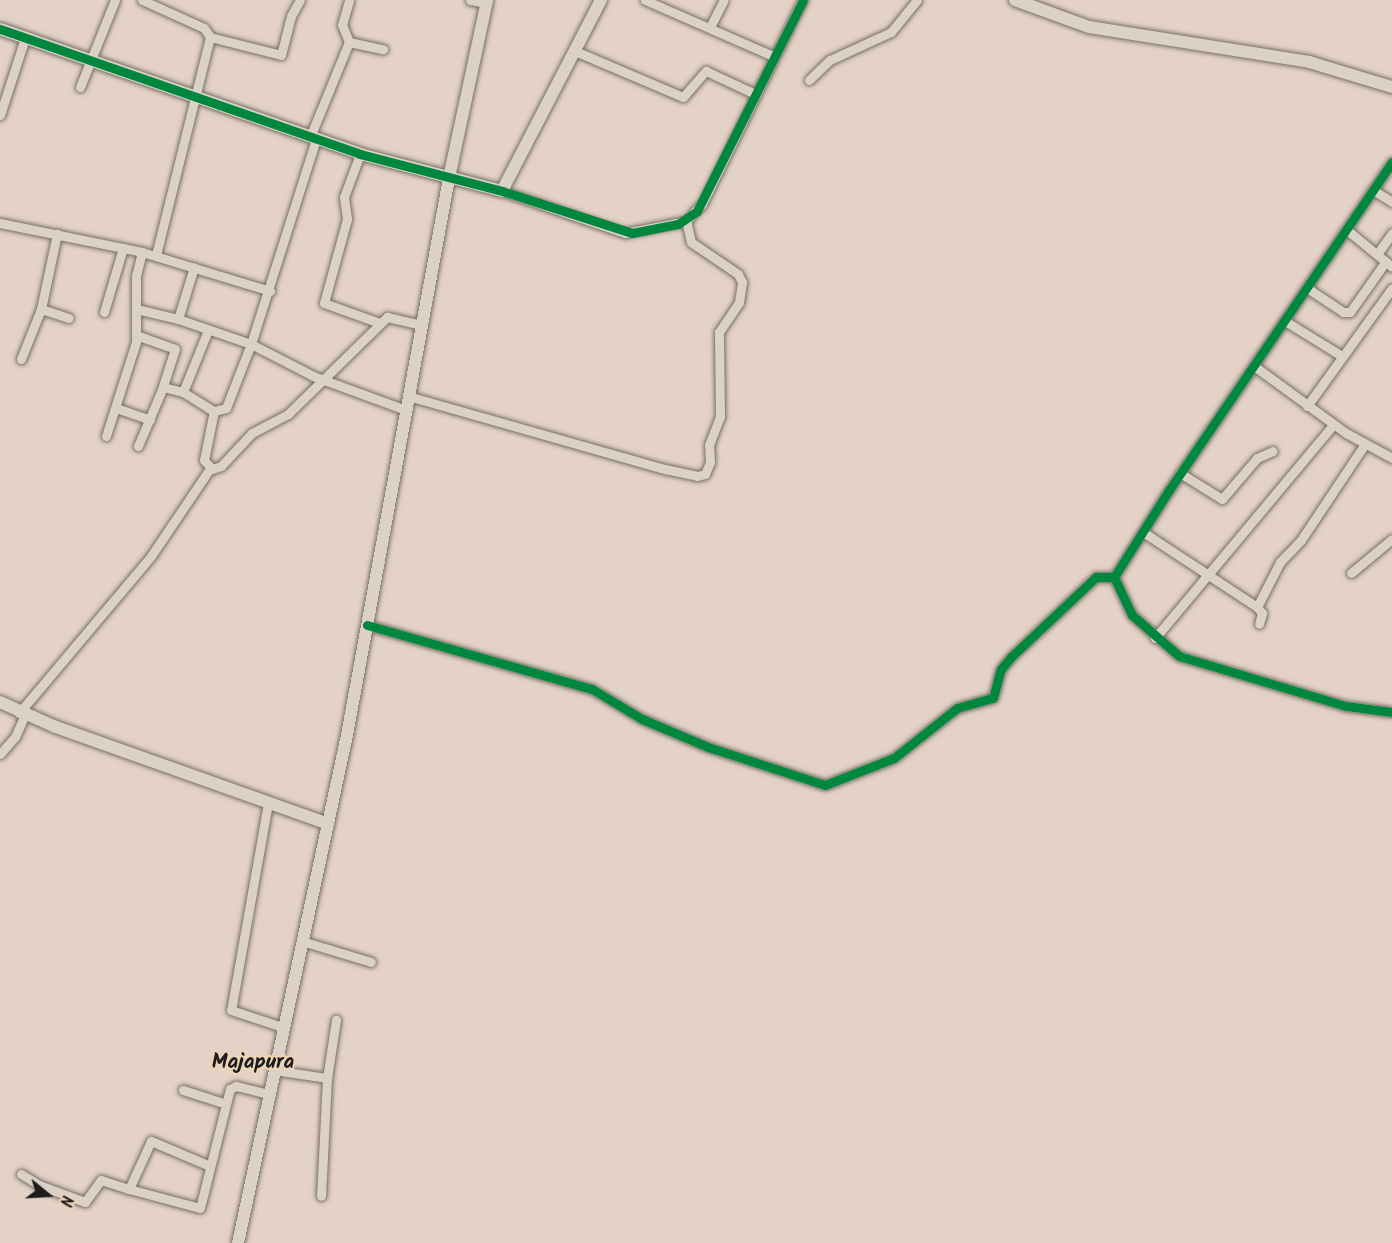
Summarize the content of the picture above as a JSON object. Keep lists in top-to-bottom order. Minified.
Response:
{"districts":["Majapura"],"north":"right"}
